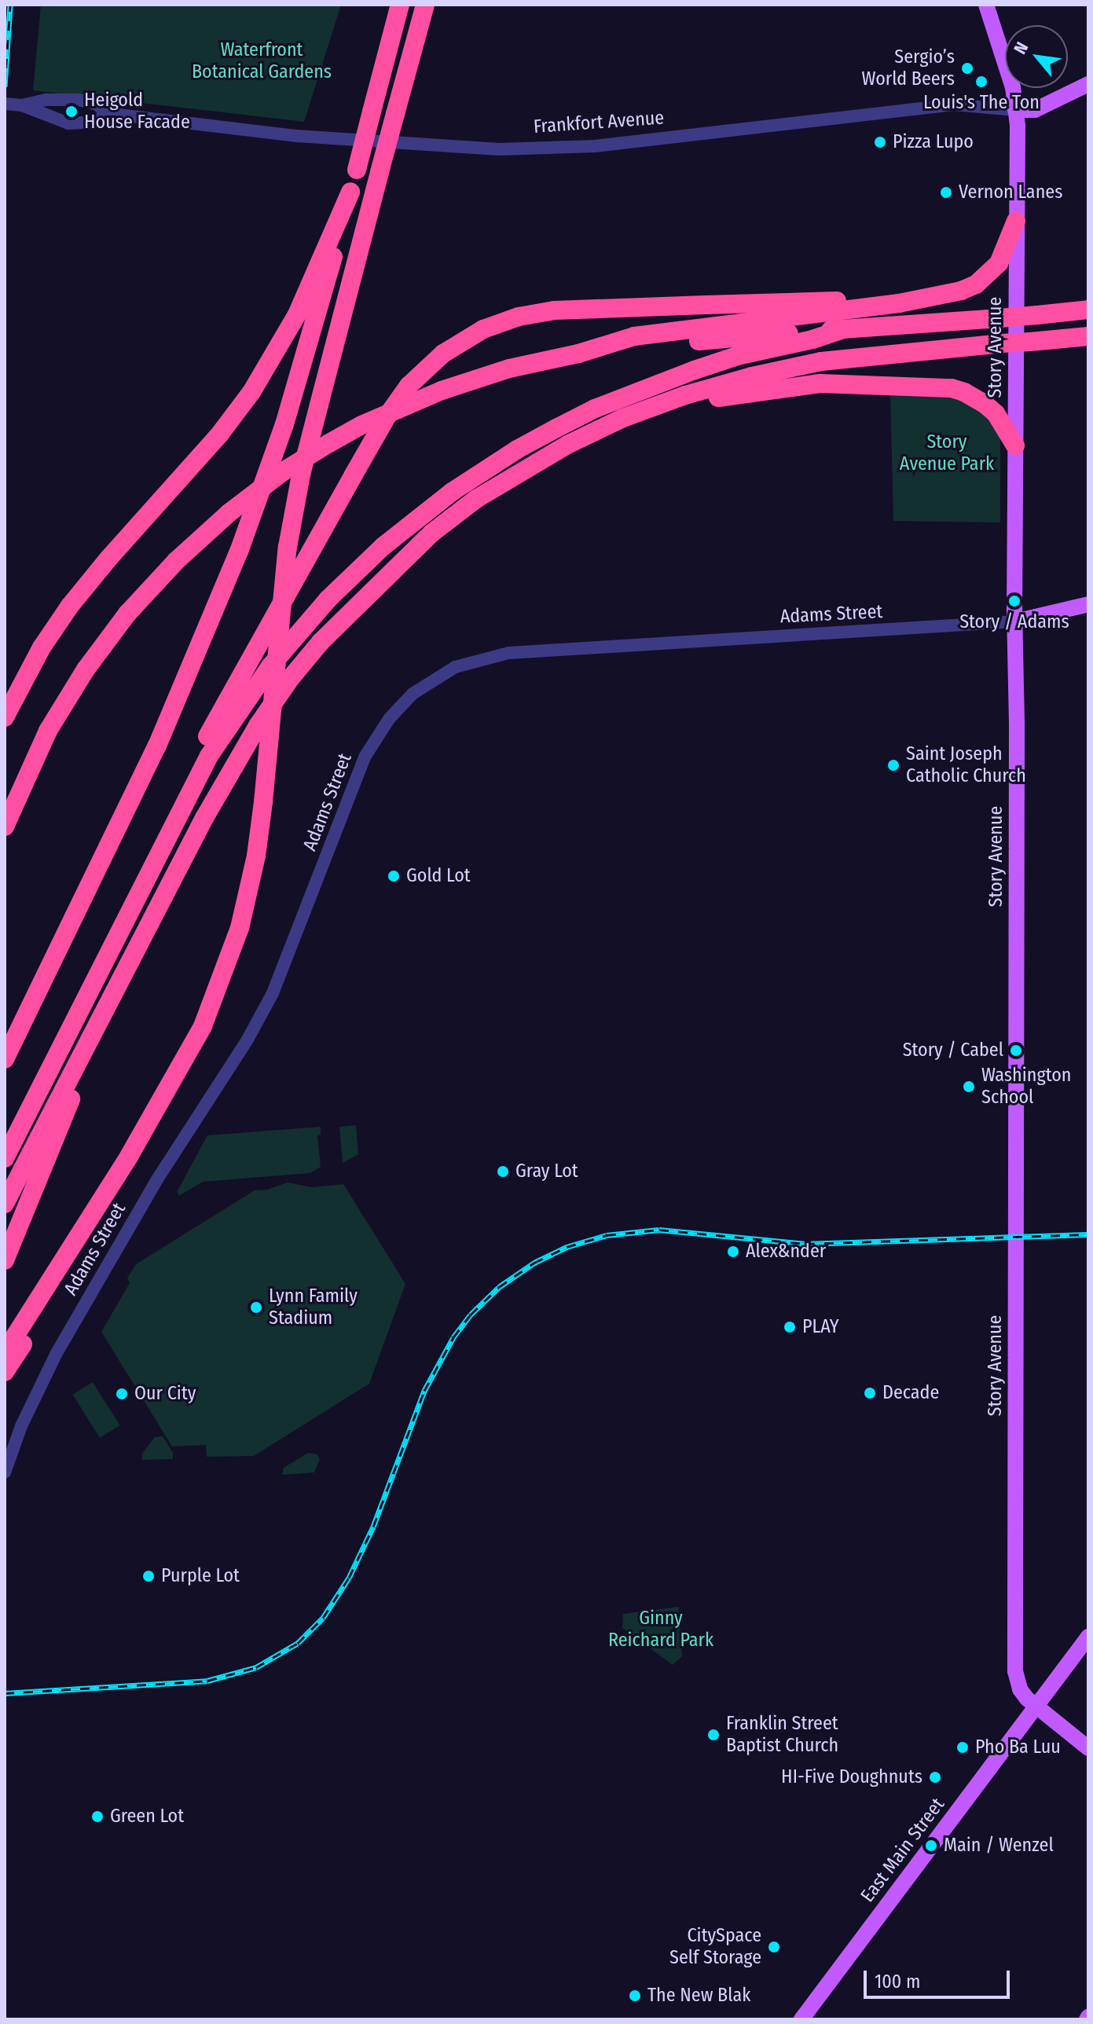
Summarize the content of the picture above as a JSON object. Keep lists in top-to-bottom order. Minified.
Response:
{"streets":{"main road":["Frankfort Avenue","Story Avenue","East Main Street"],"street":["Adams Street"]},"crossings":[["Frankfort Avenue","Story Avenue"],["Story Avenue","Adams Street"],["Story Avenue","East Main Street"]],"parks":["Waterfront Botanical Gardens","Story Avenue Park","Ginny Reichard Park"],"places":["Sergio’s World Beers","Louis's The Ton","Heigold House Facade","Pizza Lupo","Vernon Lanes","Story / Adams","Saint Joseph Catholic Church","Gold Lot","Story / Cabel","Washington School","Gray Lot","Alex&nder","Lynn Family Stadium","PLAY","Decade","Our City","Purple Lot","Franklin Street Baptist Church","Pho Ba Luu","HI-Five Doughnuts","Green Lot","Main / Wenzel","CitySpace Self Storage","The New Blak"],"scale_bar":"100 m","north":"top left"}
